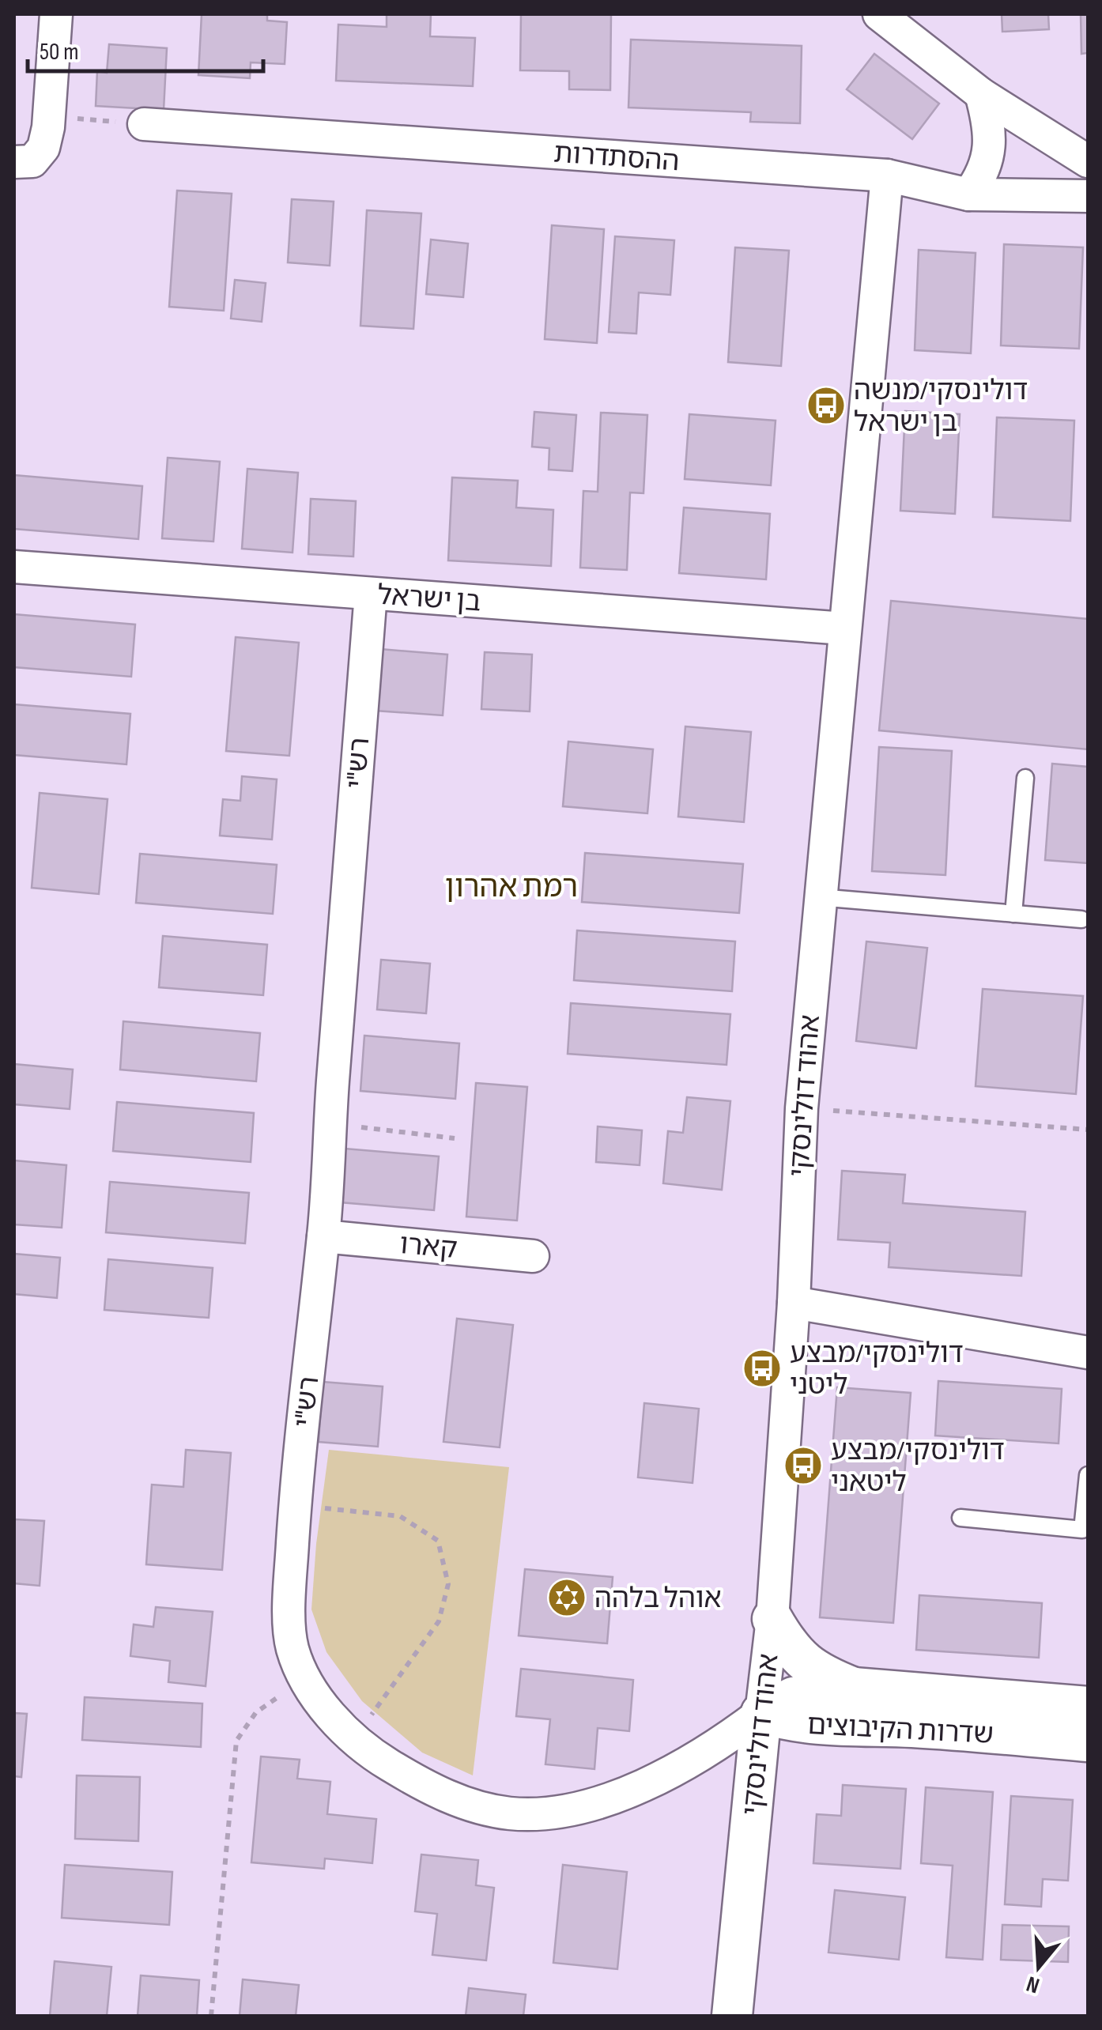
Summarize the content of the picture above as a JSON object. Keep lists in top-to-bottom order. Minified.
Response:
{"streets":{"street":["ההסתדרות","בן ישראל","רש\"י","אהוד דולינסקי","קארו","שדרות הקיבוצים"]},"crossings":[["ההסתדרות","אהוד דולינסקי"],["בן ישראל","רש\"י"],["בן ישראל","אהוד דולינסקי"],["רש\"י","אהוד דולינסקי"],["רש\"י","קארו"],["רש\"י","שדרות הקיבוצים"],["אהוד דולינסקי","שדרות הקיבוצים"]],"districts":["רמת אהרון"],"places":{"bus stop":["דולינסקי/מנשה בן ישראל","דולינסקי/מבצע ליטני","דולינסקי/מבצע ליטאני"],"synagogue":["אוהל בלהה"]},"scale_bar":"50 m","north":"bottom"}
